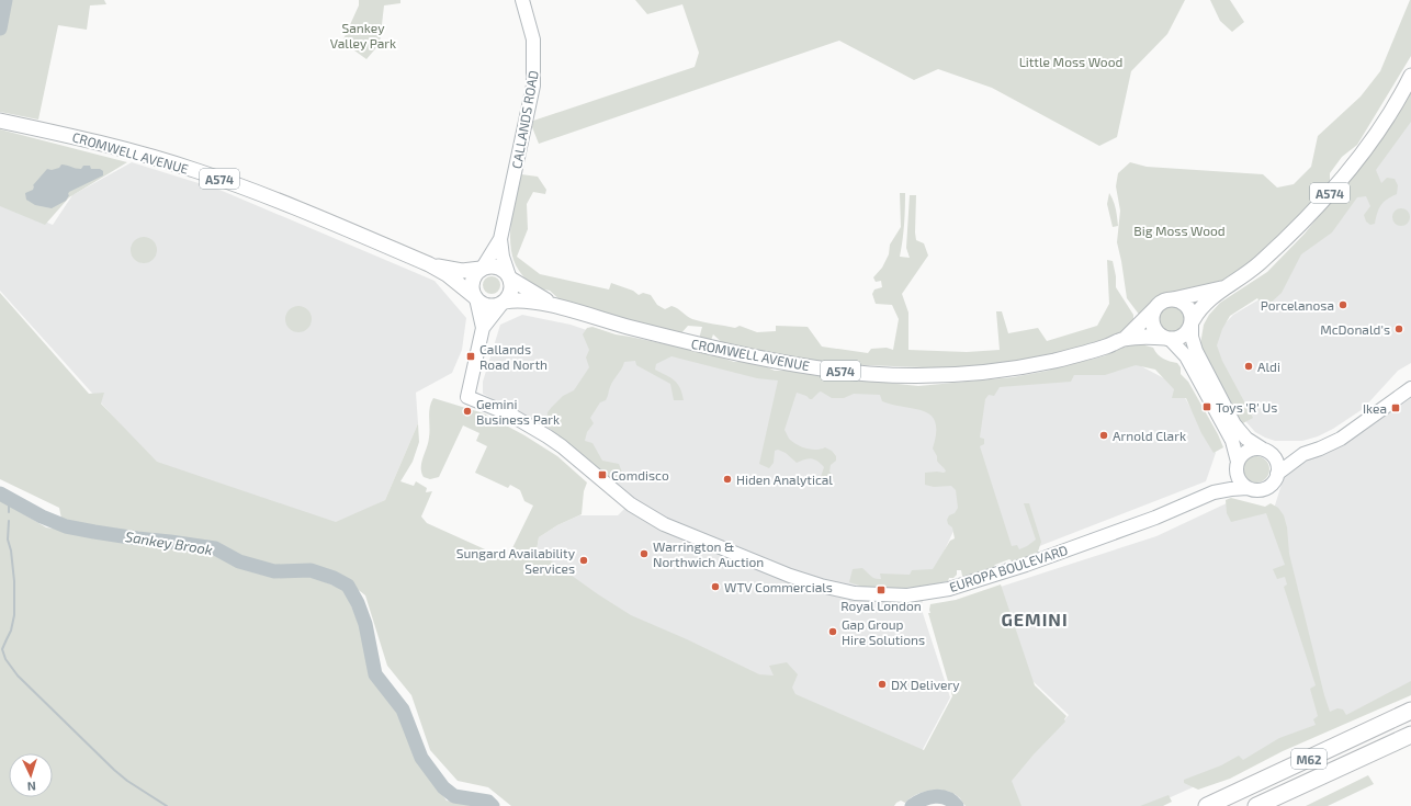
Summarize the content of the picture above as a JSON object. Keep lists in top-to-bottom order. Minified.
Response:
{"streets":{"highway":["M62"],"main road":["CROMWELL AVENUE","A574"],"street":["CALLANDS ROAD","EUROPA BOULEVARD"]},"crossings":[["CALLANDS ROAD","CROMWELL AVENUE"],["CALLANDS ROAD","A574"],["CALLANDS ROAD","EUROPA BOULEVARD"],["CROMWELL AVENUE","A574"],["CROMWELL AVENUE","EUROPA BOULEVARD"],["A574","EUROPA BOULEVARD"]],"districts":["GEMINI"],"water":["Sankey Brook"],"parks":["Sankey Valley Park","Little Moss Wood","Big Moss Wood"],"places":{"other":["Porcelanosa","McDonald's","Aldi","Gemini Business Park","Arnold Clark","Hiden Analytical","Warrington & Northwich Auction","Sungard Availability Services","WTV Commercials","Gap Group Hire Solutions","DX Delivery"],"transit":["Callands Road North","Toys 'R' Us","Ikea","Comdisco","Royal London"]},"north":"bottom"}
